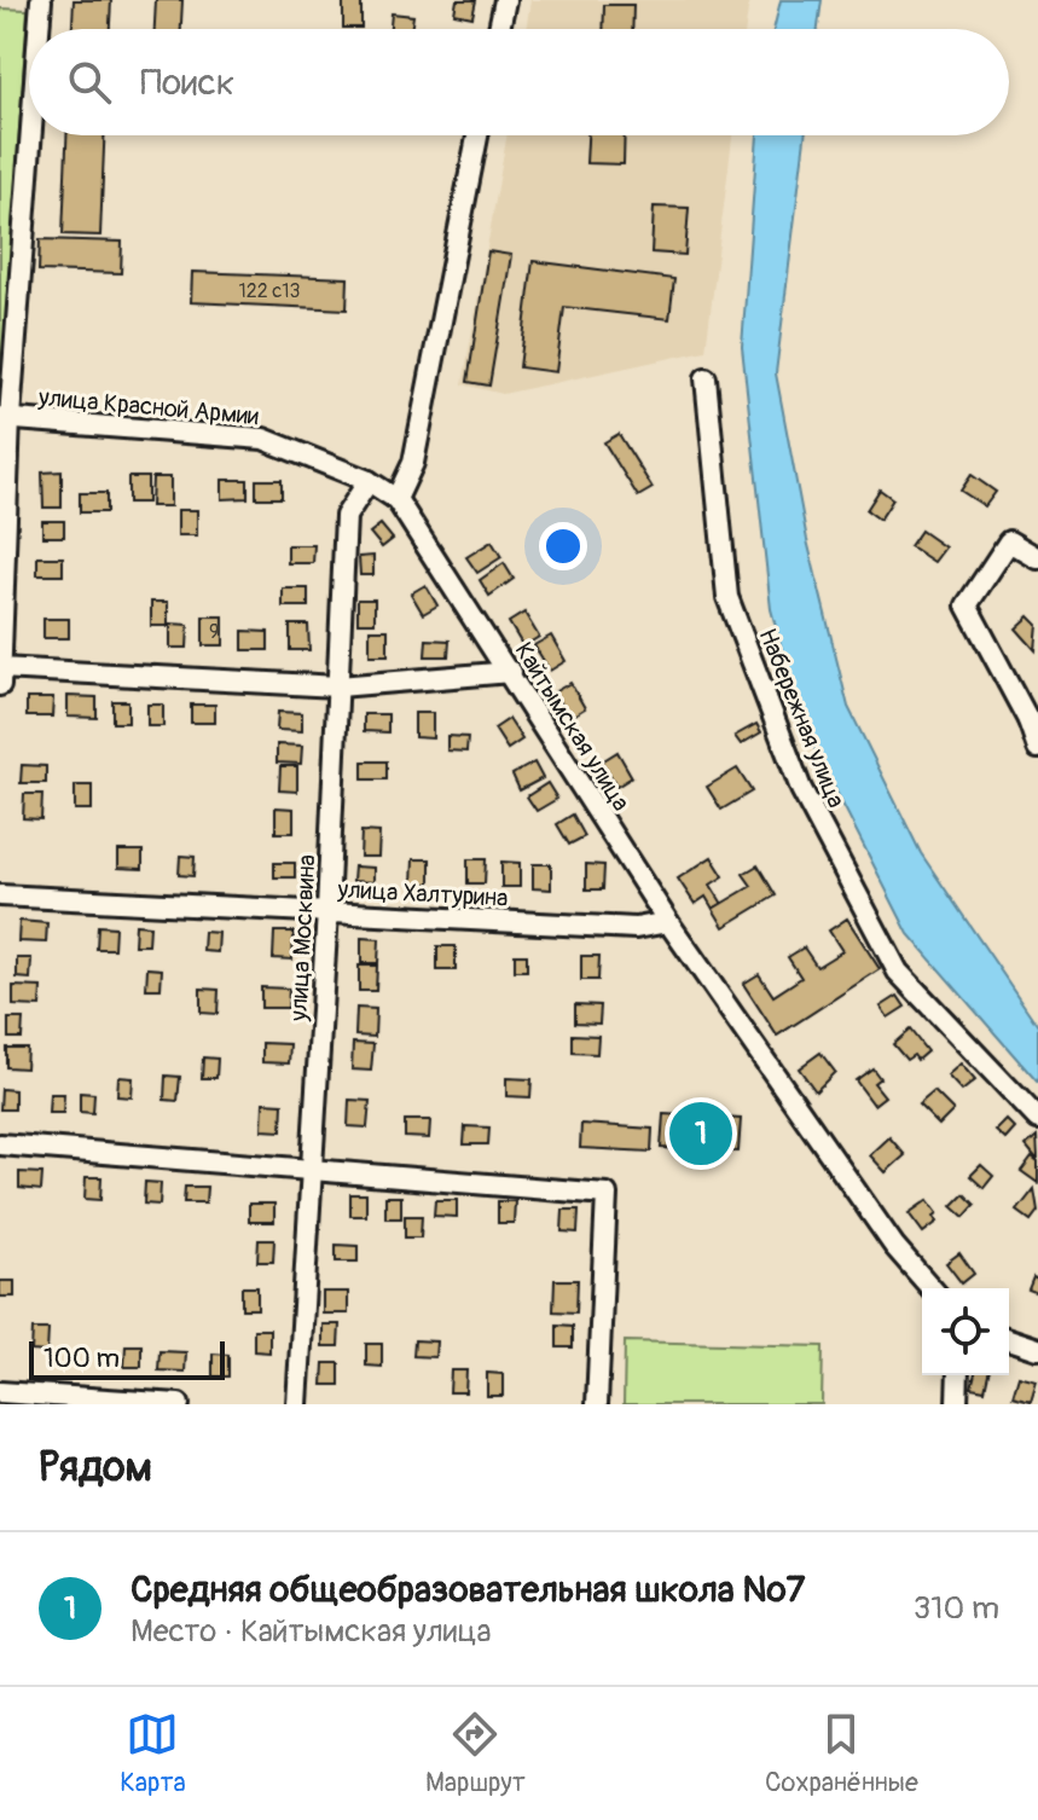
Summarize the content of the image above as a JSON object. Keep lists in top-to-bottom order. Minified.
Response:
{"streets":{"street":["улица Красной Армии","Набережная улица","Кайтымская улица","улица Халтурина","улица Москвина"]},"crossings":[["улица Красной Армии","Кайтымская улица"],["улица Красной Армии","улица Москвина"],["Кайтымская улица","улица Халтурина"],["улица Халтурина","улица Москвина"]],"house_numbers":["122 с13","9"],"scale_bar":"100 m","page":{"search":"Поиск","pins":"1","scale":"100 m","heading":"Рядом","list":[{"mark":"1","name":"Средняя общеобразовательная школа №7","note":"Место · Кайтымская улица","value":"310 m"}],"nav":["Карта","Маршрут","Сохранённые"]}}
